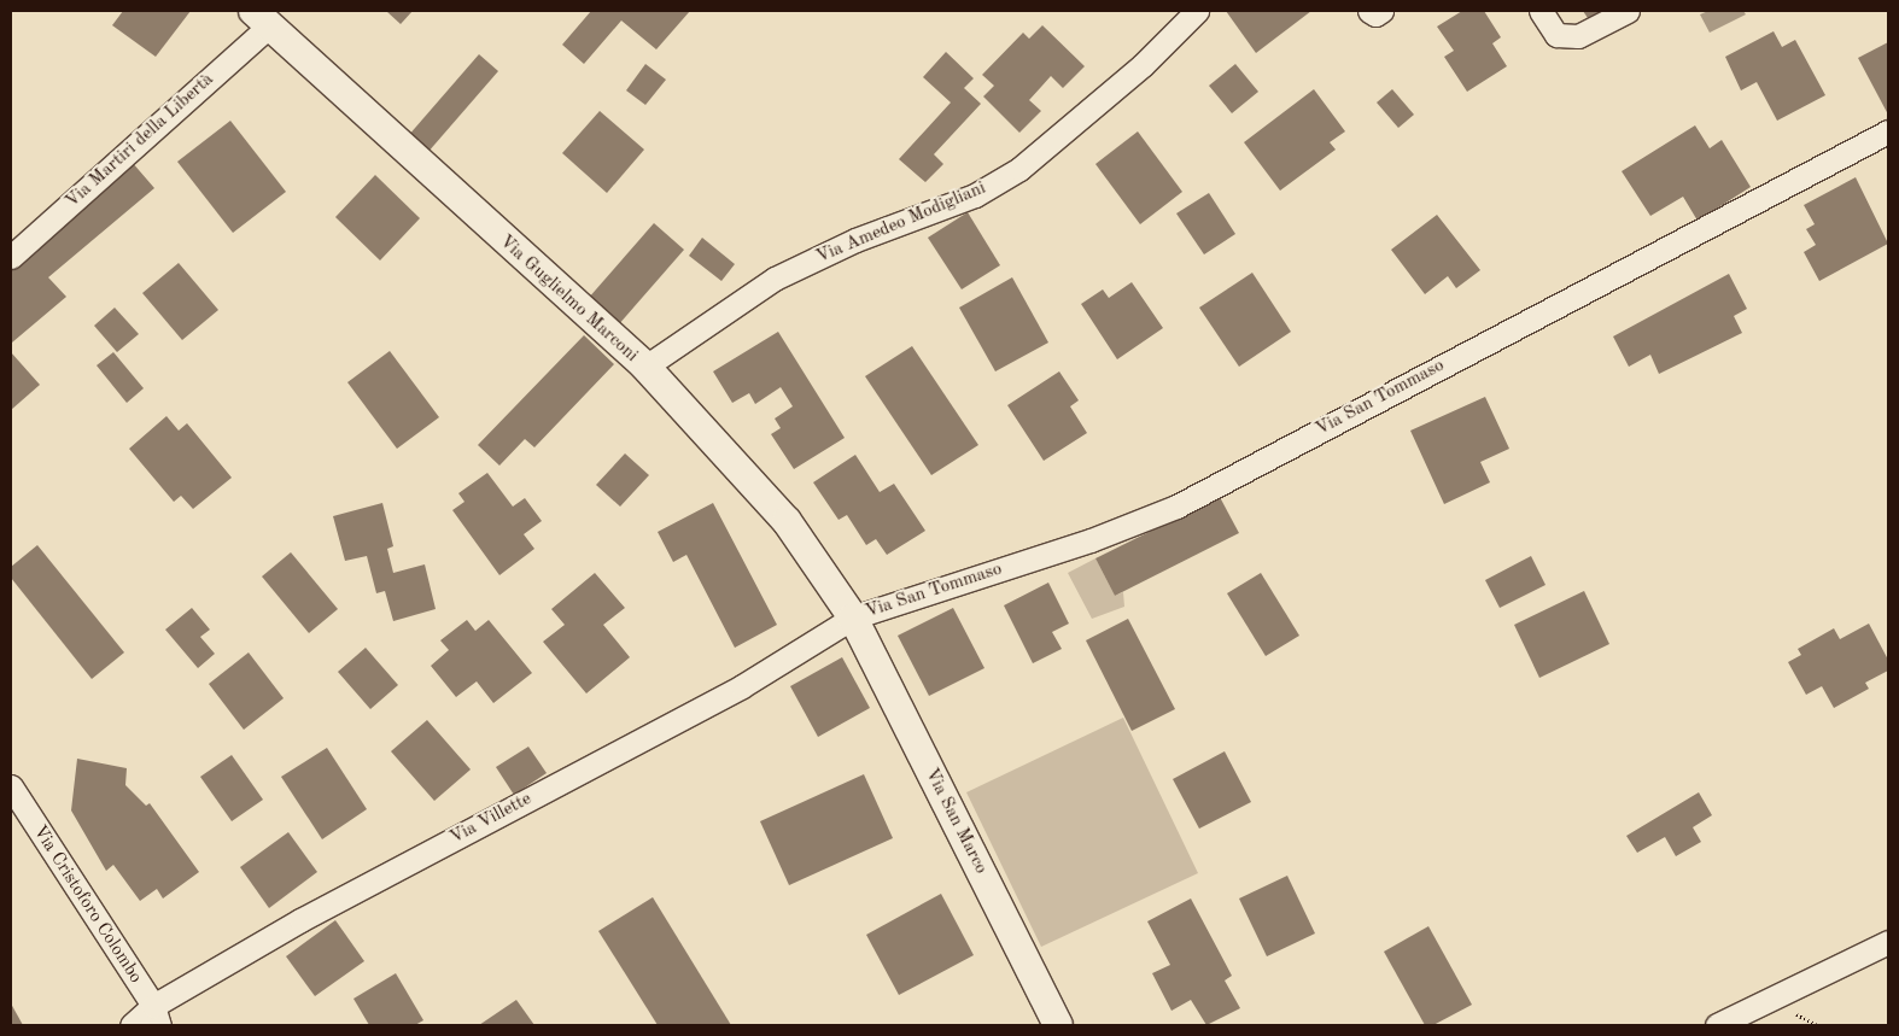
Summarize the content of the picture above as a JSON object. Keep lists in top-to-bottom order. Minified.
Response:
{"streets":{"street":["Via Martiri della Libertà","Via Amedeo Modigliani","Via Guglielmo Marconi","Via San Tommaso","Via Villette","Via San Marco","Via Cristoforo Colombo"]},"crossings":[["Via Martiri della Libertà","Via Guglielmo Marconi"],["Via Amedeo Modigliani","Via Guglielmo Marconi"],["Via Guglielmo Marconi","Via San Tommaso"],["Via Guglielmo Marconi","Via Villette"],["Via Guglielmo Marconi","Via San Marco"],["Via San Tommaso","Via Villette"],["Via San Tommaso","Via San Marco"],["Via Villette","Via San Marco"],["Via Villette","Via Cristoforo Colombo"]]}
